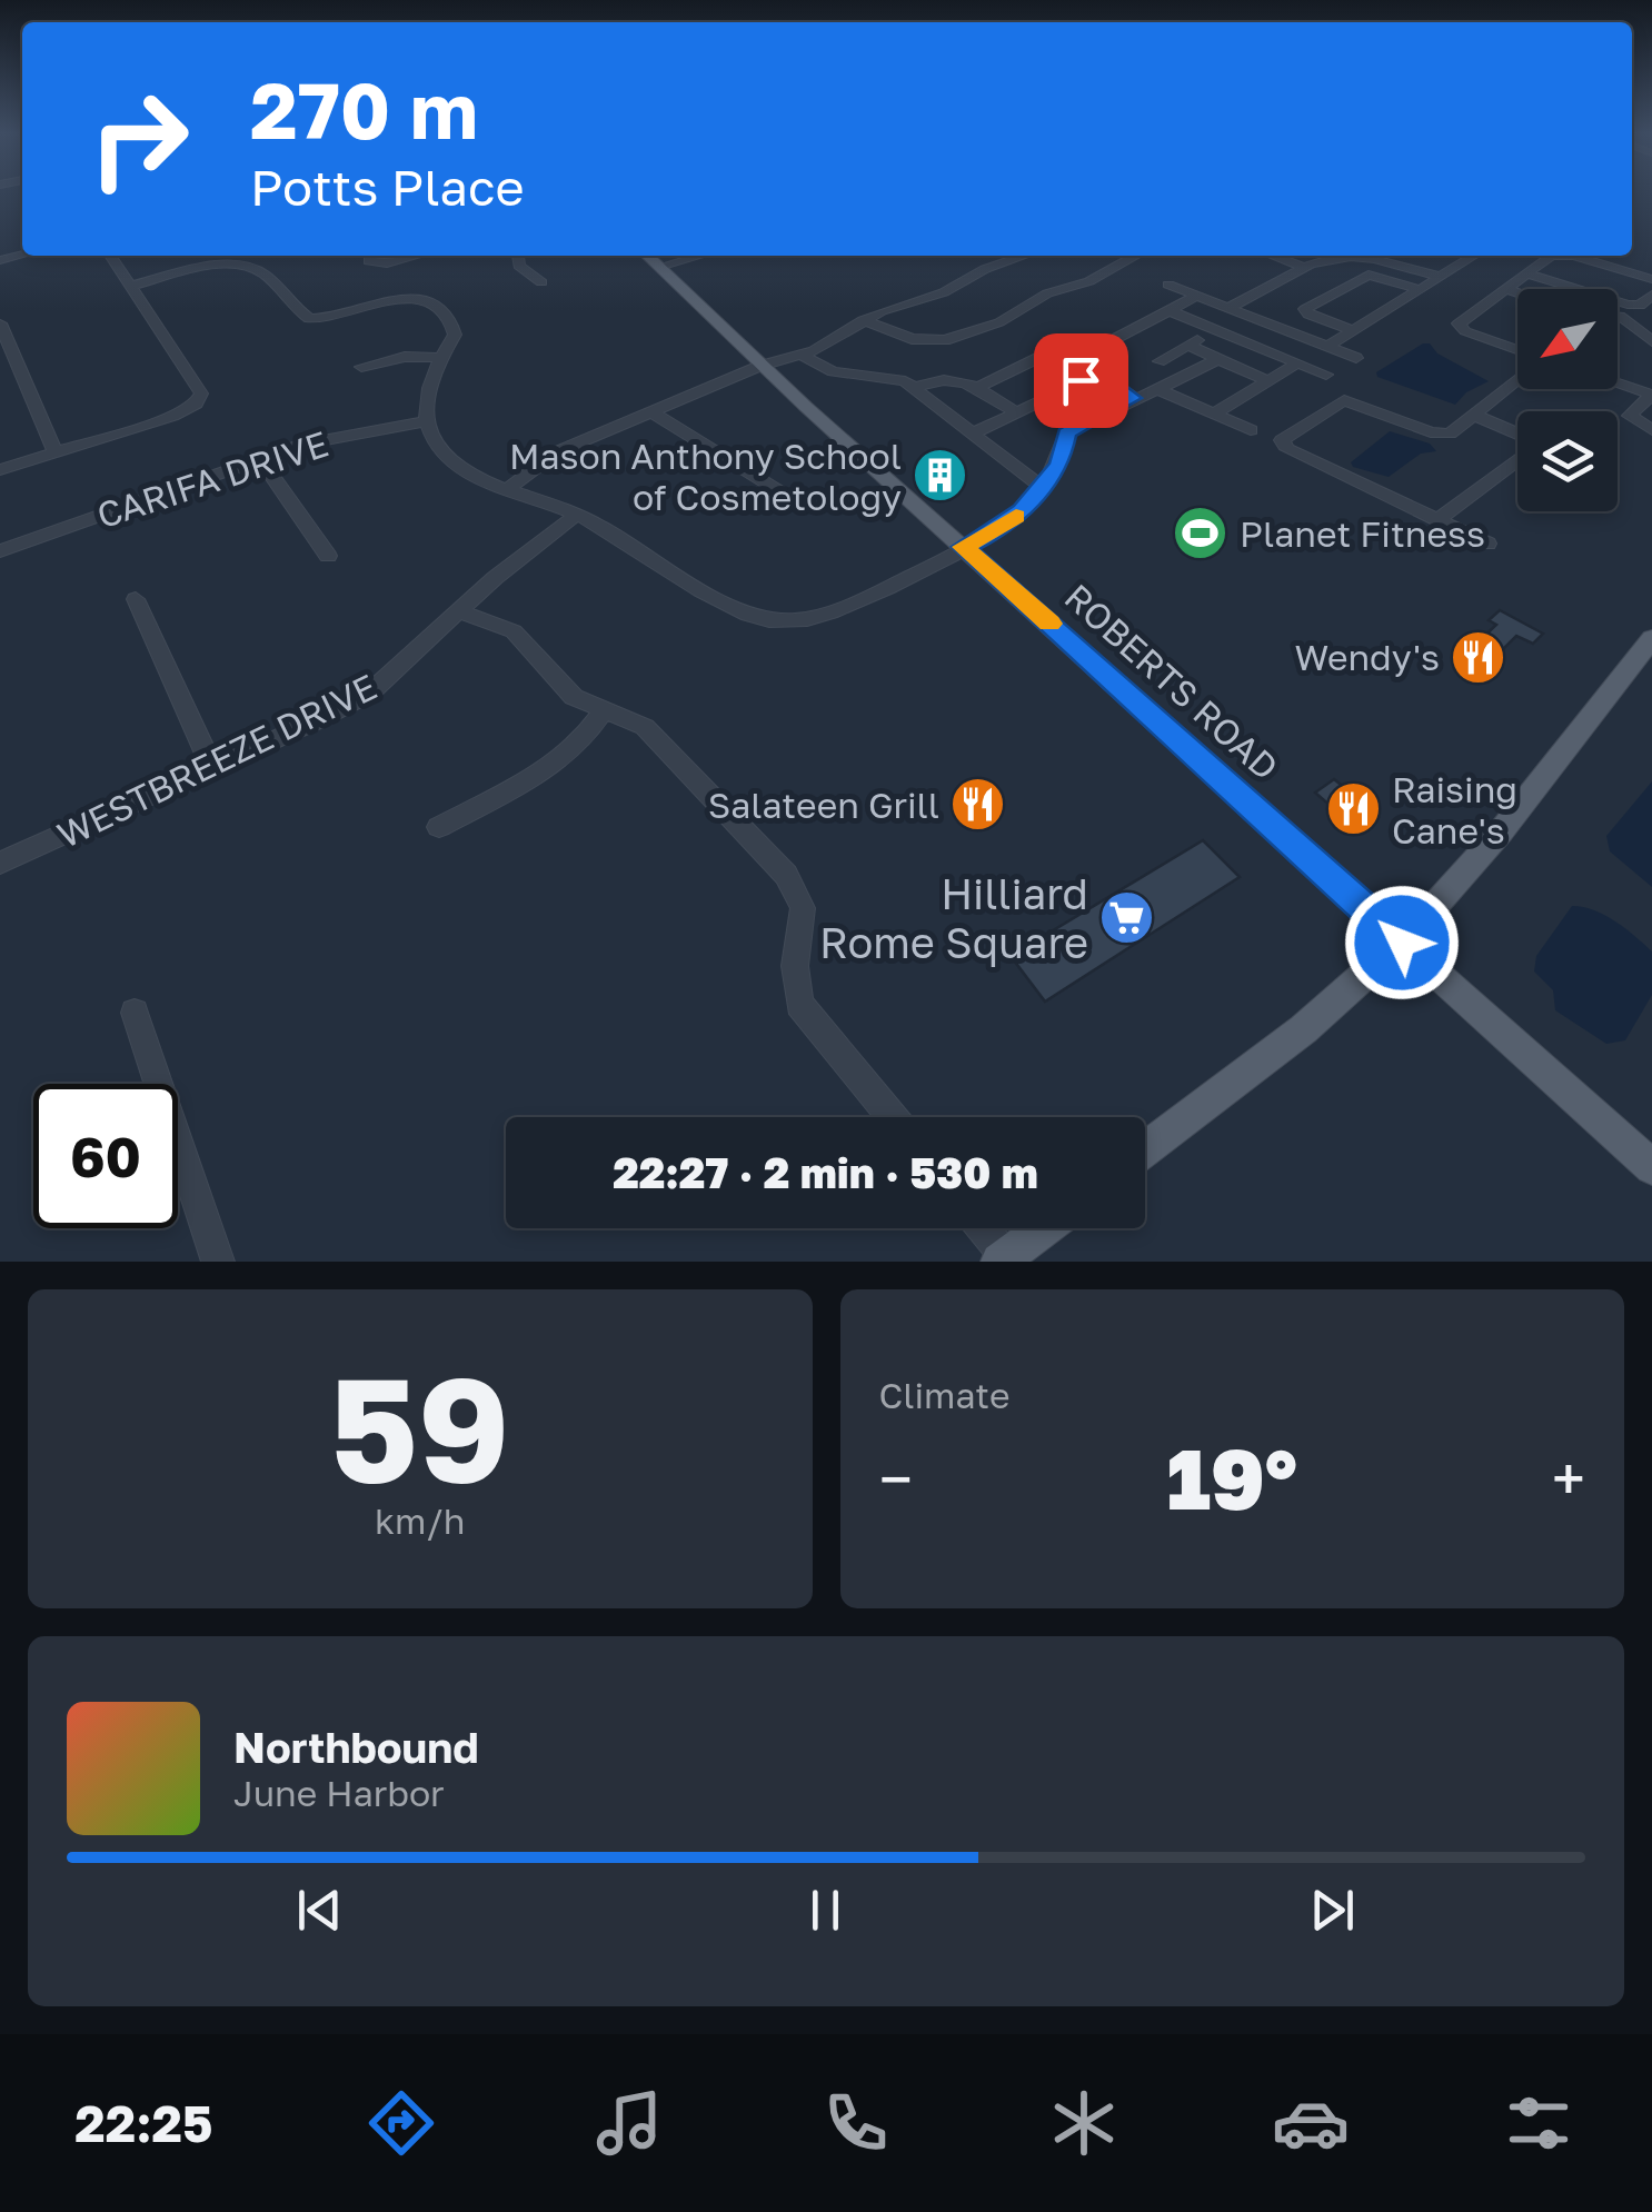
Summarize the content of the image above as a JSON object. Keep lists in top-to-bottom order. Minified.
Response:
{"streets":{"main road":["ROBERTS ROAD"],"street":["CARIFA DRIVE","WESTBREEZE DRIVE"]},"places":{"building":["Mason Anthony School of Cosmetology"],"sports":["Planet Fitness"],"restaurant":["Wendy's","Salateen Grill","Raising Cane's"],"supermarket":["Hilliard Rome Square"]},"north":"bottom left","page":{"turn":["270 m","Potts Place"],"limit":"60","trip":"22:27 · 2 min · 530 m","tile":[["59","km/h"],"Climate"],"heat":["−","19°","+"],"song":["Northbound","June Harbor"],"tabs":"22:25"}}
